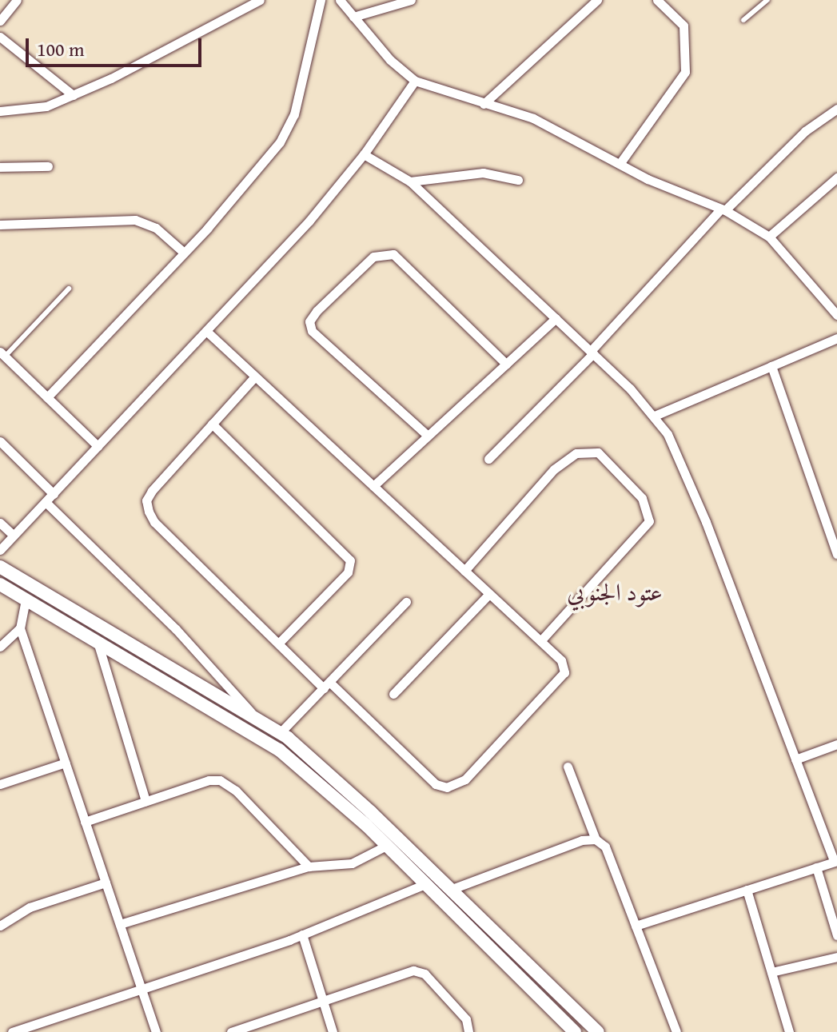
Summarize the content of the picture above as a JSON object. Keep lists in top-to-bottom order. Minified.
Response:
{"districts":["عتود الجنوبي"],"scale_bar":"100 m"}
